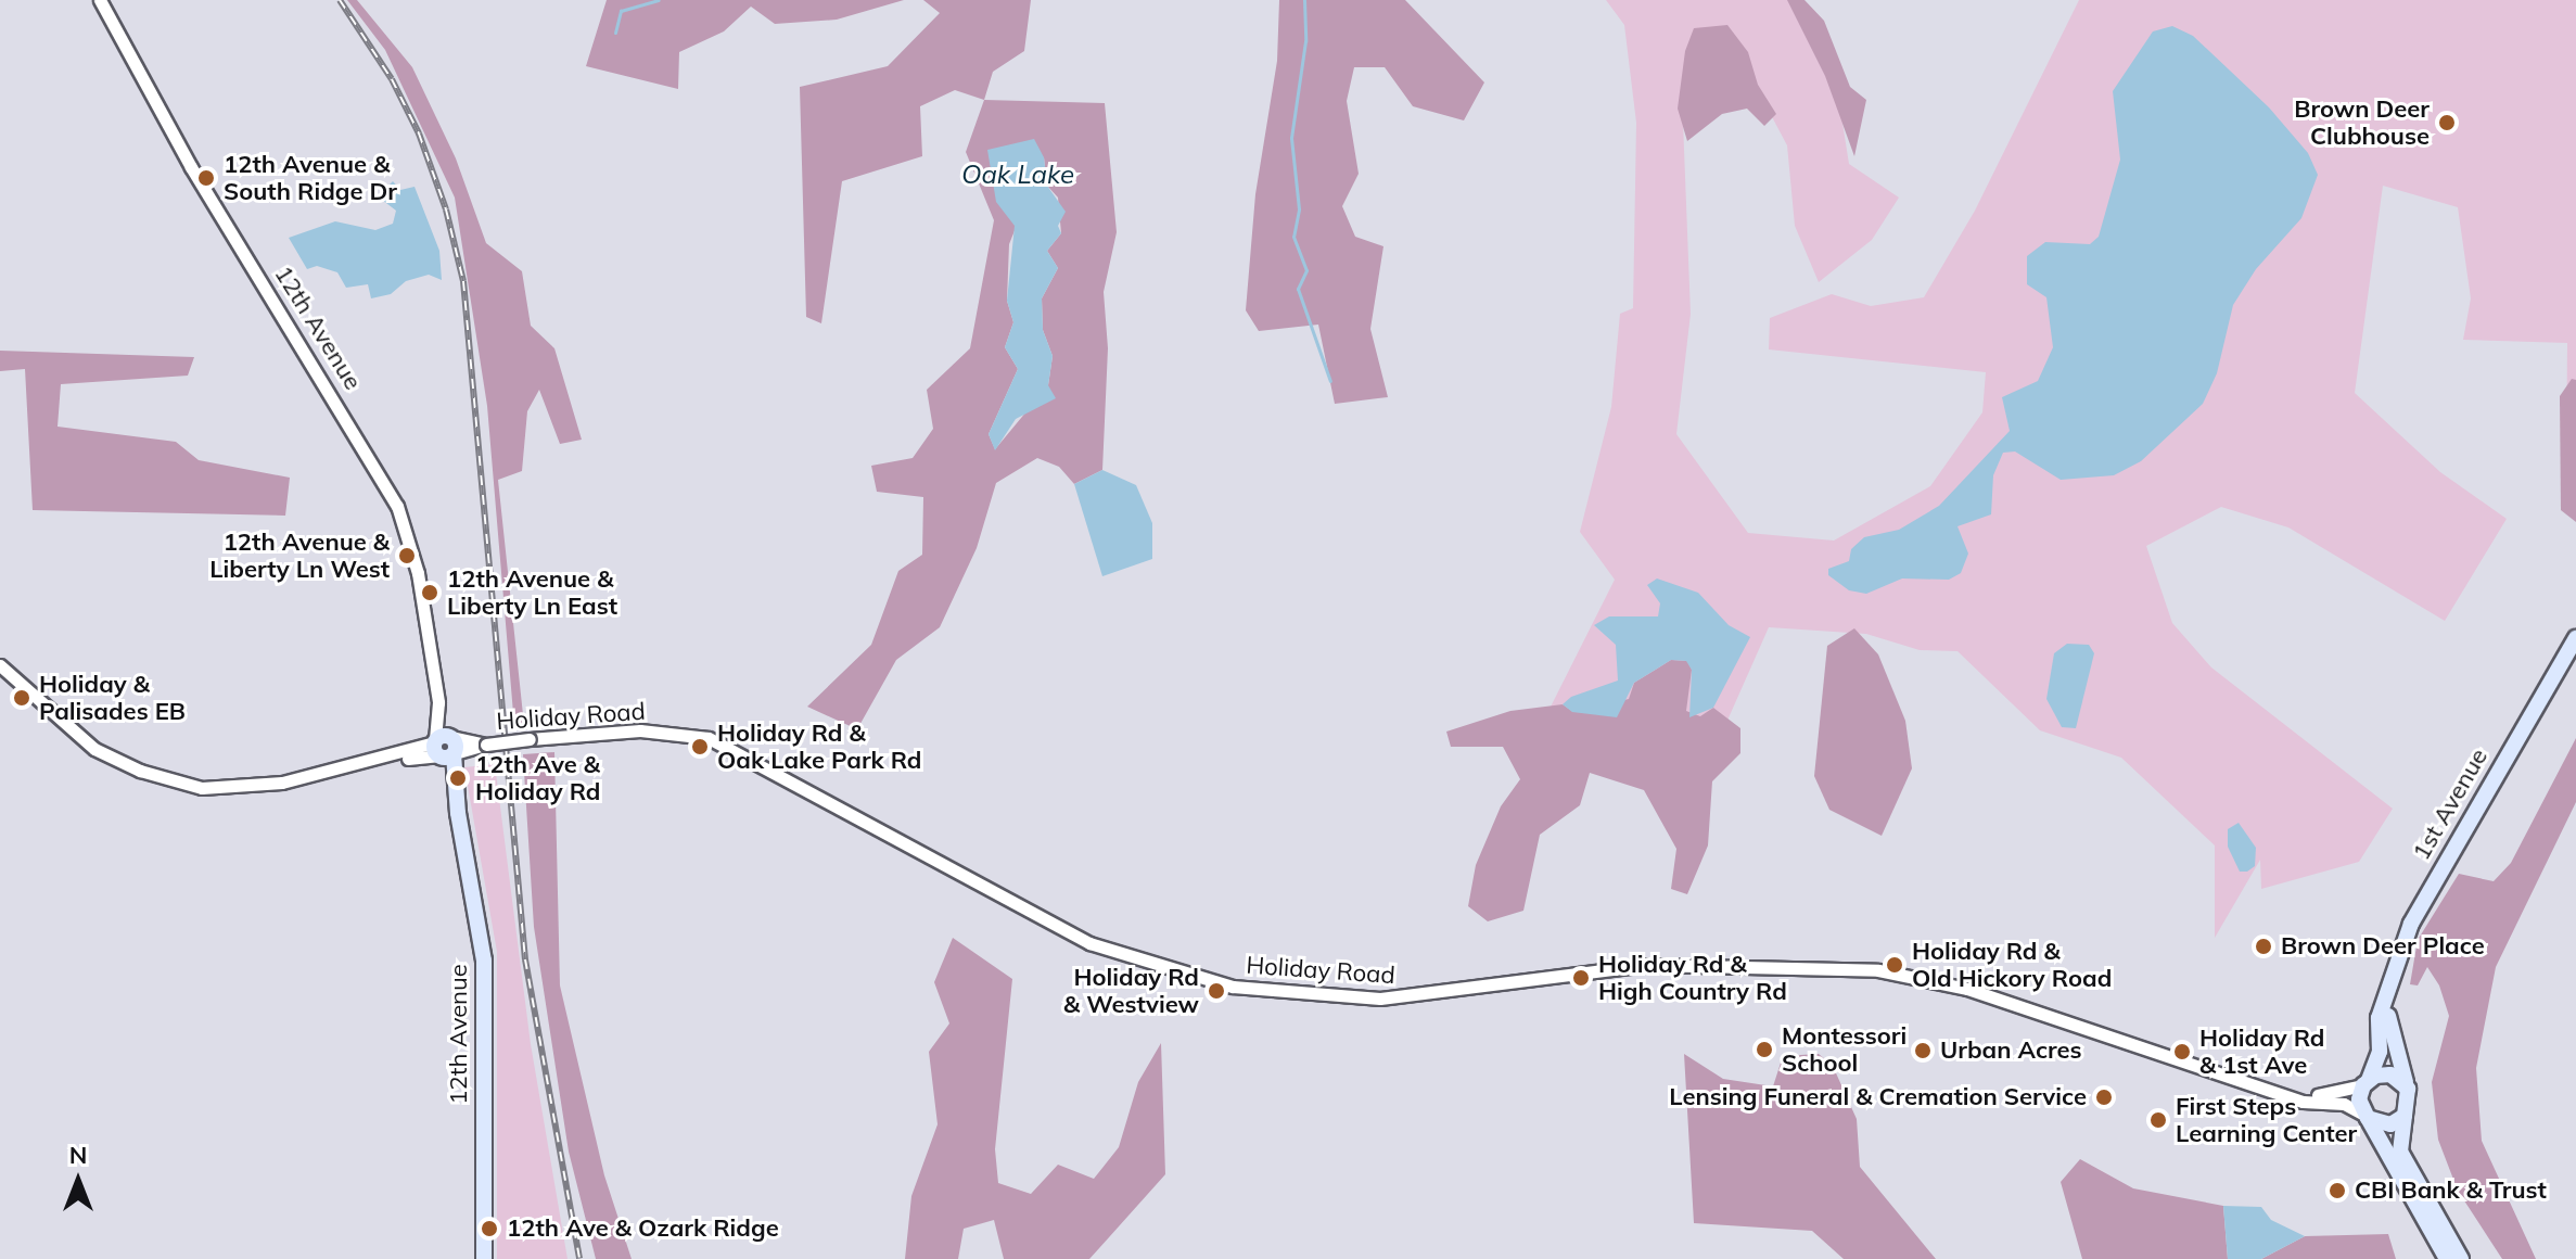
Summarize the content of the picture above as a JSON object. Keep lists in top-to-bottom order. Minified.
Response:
{"streets":{"main road":["12th Avenue","1st Avenue"],"street":["Holiday Road"]},"crossings":[["12th Avenue","Holiday Road"],["Holiday Road","1st Avenue"]],"water":["Oak Lake"],"places":["Brown Deer Clubhouse","12th Avenue & South Ridge Dr","12th Avenue & Liberty Ln West","12th Avenue & Liberty Ln East","Holiday & Palisades EB","Holiday Rd & Oak Lake Park Rd","12th Ave & Holiday Rd","Brown Deer Place","Holiday Rd & Old Hickory Road","Holiday Rd & High Country Rd","Holiday Rd & Westview","Montessori School","Urban Acres","Holiday Rd & 1st Ave","Lensing Funeral & Cremation Service","First Steps Learning Center","CBI Bank & Trust","12th Ave & Ozark Ridge"],"north":"top"}
